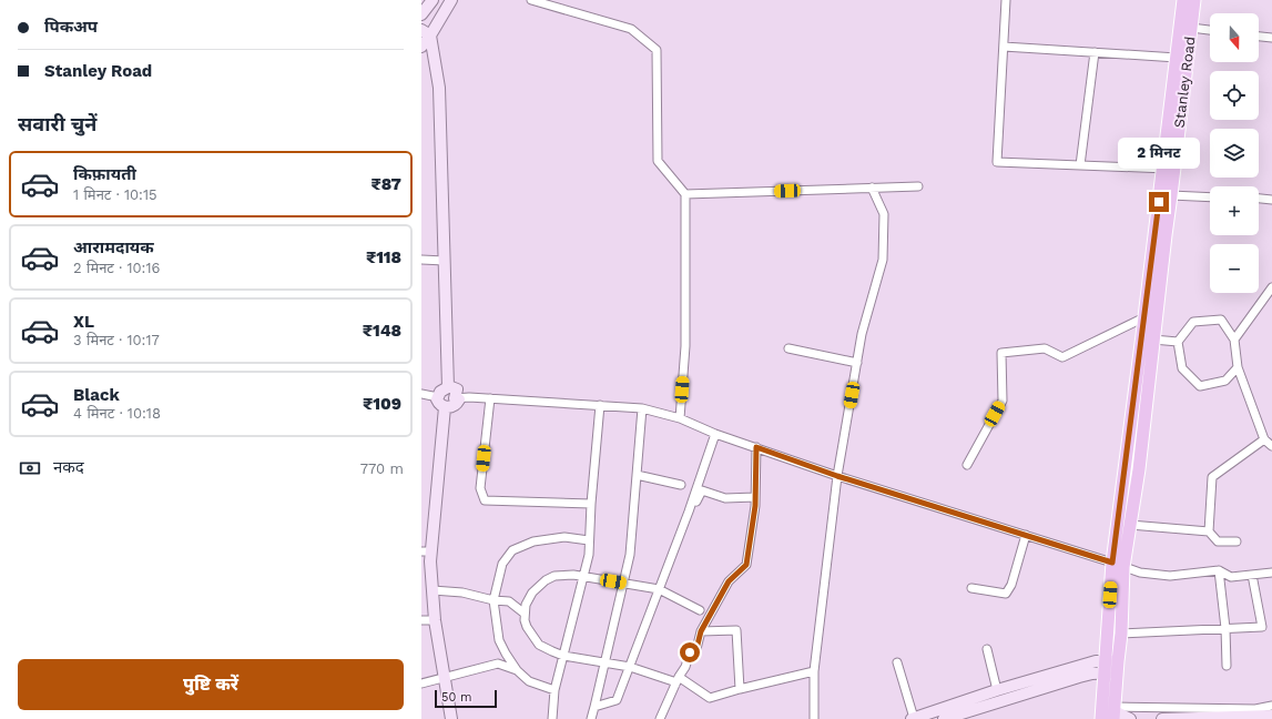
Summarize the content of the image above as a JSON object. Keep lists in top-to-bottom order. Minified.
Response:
{"streets":{"main road":["Stanley Road"]},"scale_bar":"50 m","north":"bottom","page":{"banner":["पिकअप","Stanley Road"],"map_buttons":["+","−"],"heading":"सवारी चुनें","bubble":"2 मिनट","list":[{"name":"किफ़ायती","note":"1 मिनट · 10:15","value":"₹87"},{"name":"आरामदायक","note":"2 मिनट · 10:16","value":"₹118"},{"name":"XL","note":"3 मिनट · 10:17","value":"₹148"},{"name":"Black","note":"4 मिनट · 10:18","value":"₹109"}],"pay":["नकद","770 m"],"buttons":"पुष्टि करें","scale":"50 m"}}
